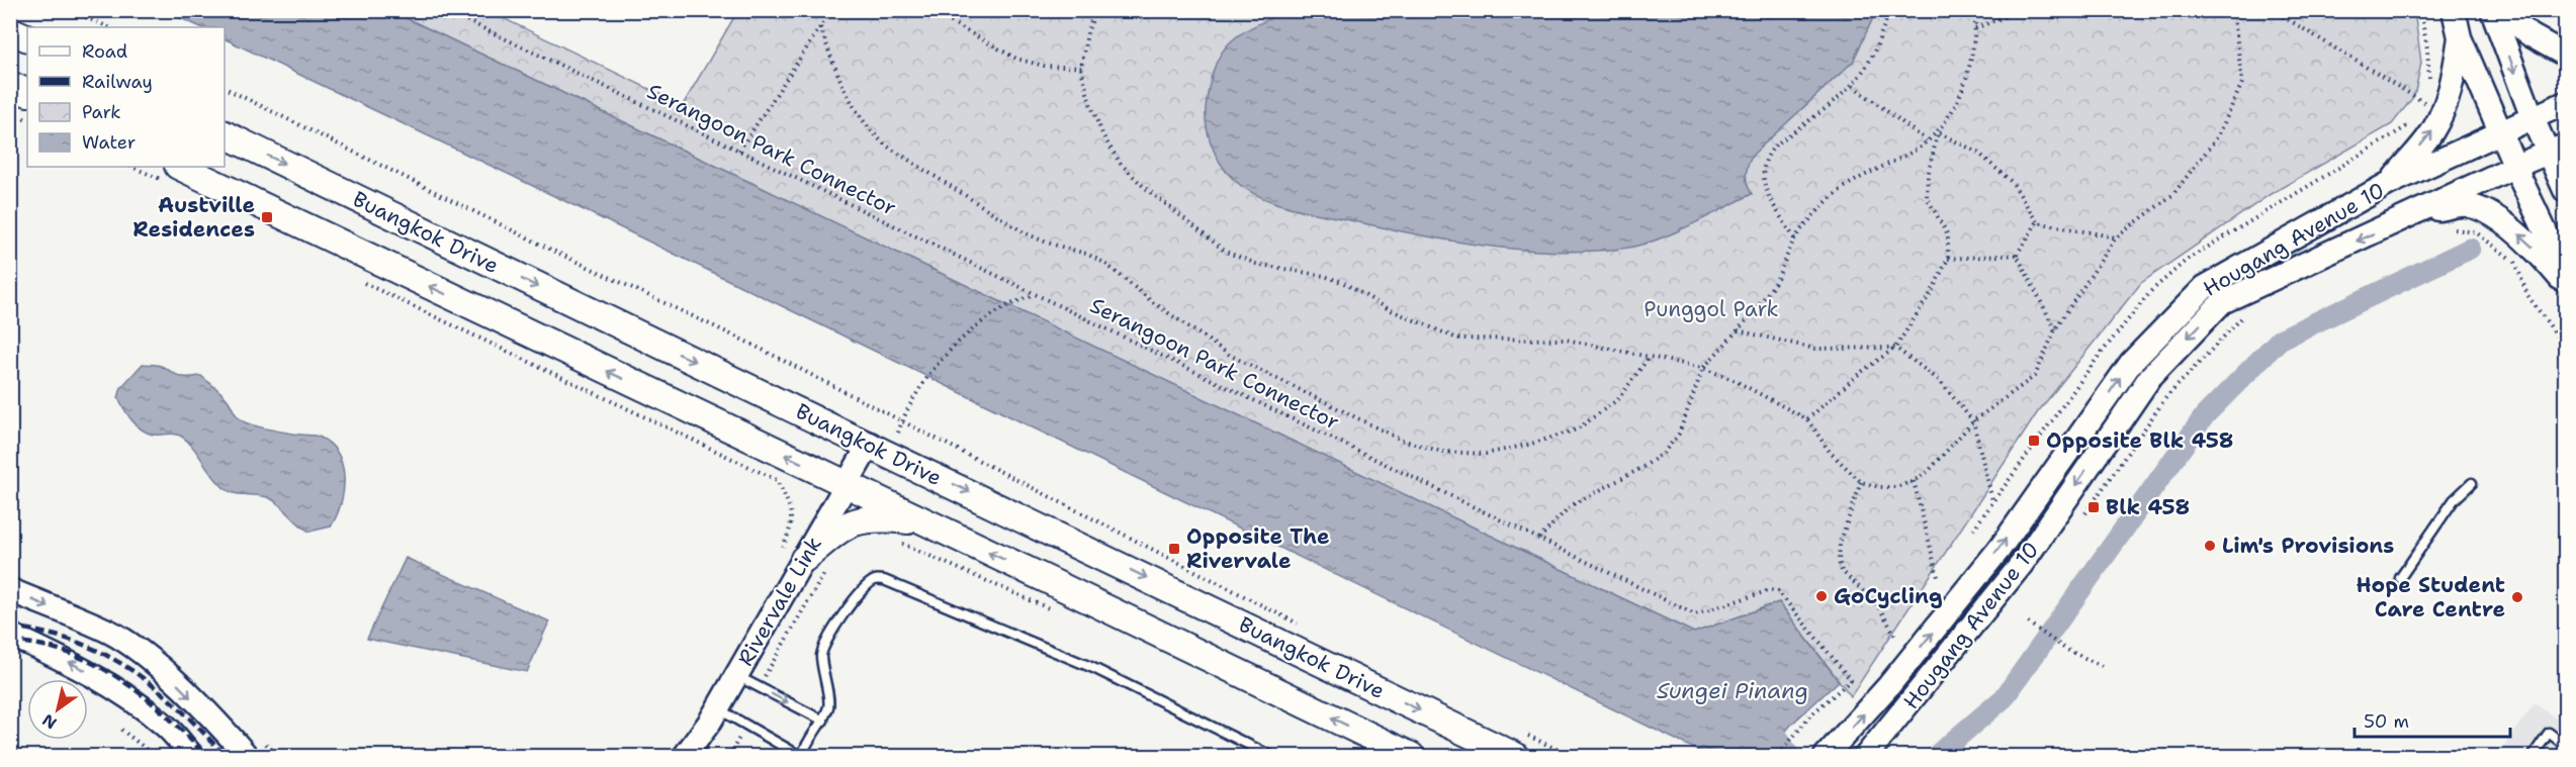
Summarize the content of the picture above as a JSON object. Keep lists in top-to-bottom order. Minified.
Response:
{"streets":{"main road":["Buangkok Drive","Hougang Avenue 10","Rivervale Link"],"path":["Serangoon Park Connector"]},"crossings":[["Buangkok Drive","Rivervale Link"]],"water":["Sungei Pinang"],"parks":["Punggol Park"],"places":{"transit":["Austville Residences","Opposite Blk 458","Blk 458","Opposite The Rivervale"],"other":["Lim's Provisions","GoCycling","Hope Student Care Centre"]},"legend":["Road","Railway","Park","Water"],"scale_bar":"50 m","north":"bottom left"}
